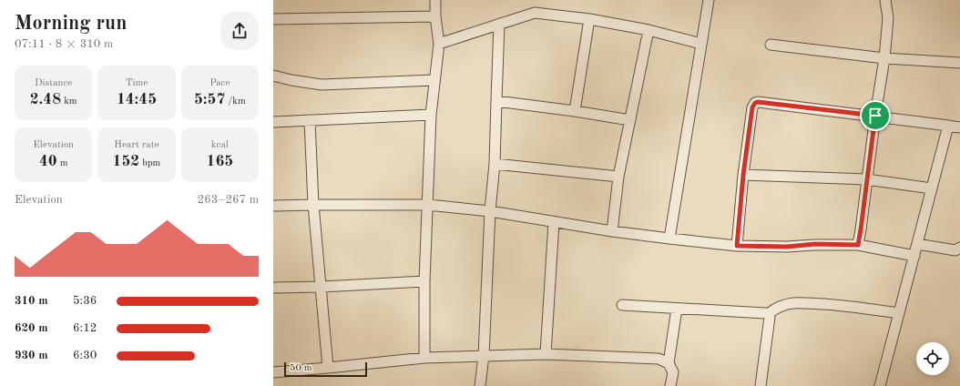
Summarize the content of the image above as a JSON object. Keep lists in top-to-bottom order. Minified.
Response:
{"scale_bar":"50 m","page":{"heading":["Morning run","07:11 · 8 × 310 m"],"stats":[["Distance","2.48 km"],["Time","14:45"],["Pace","5:57 /km"],["Elevation","40 m"],["Heart rate","152 bpm"],["kcal","165"]],"chart":["Elevation","263–267 m"],"list":[{"name":"310 m","note":"5:36"},{"name":"620 m","note":"6:12"},{"name":"930 m","note":"6:30"}],"scale":"50 m"}}
